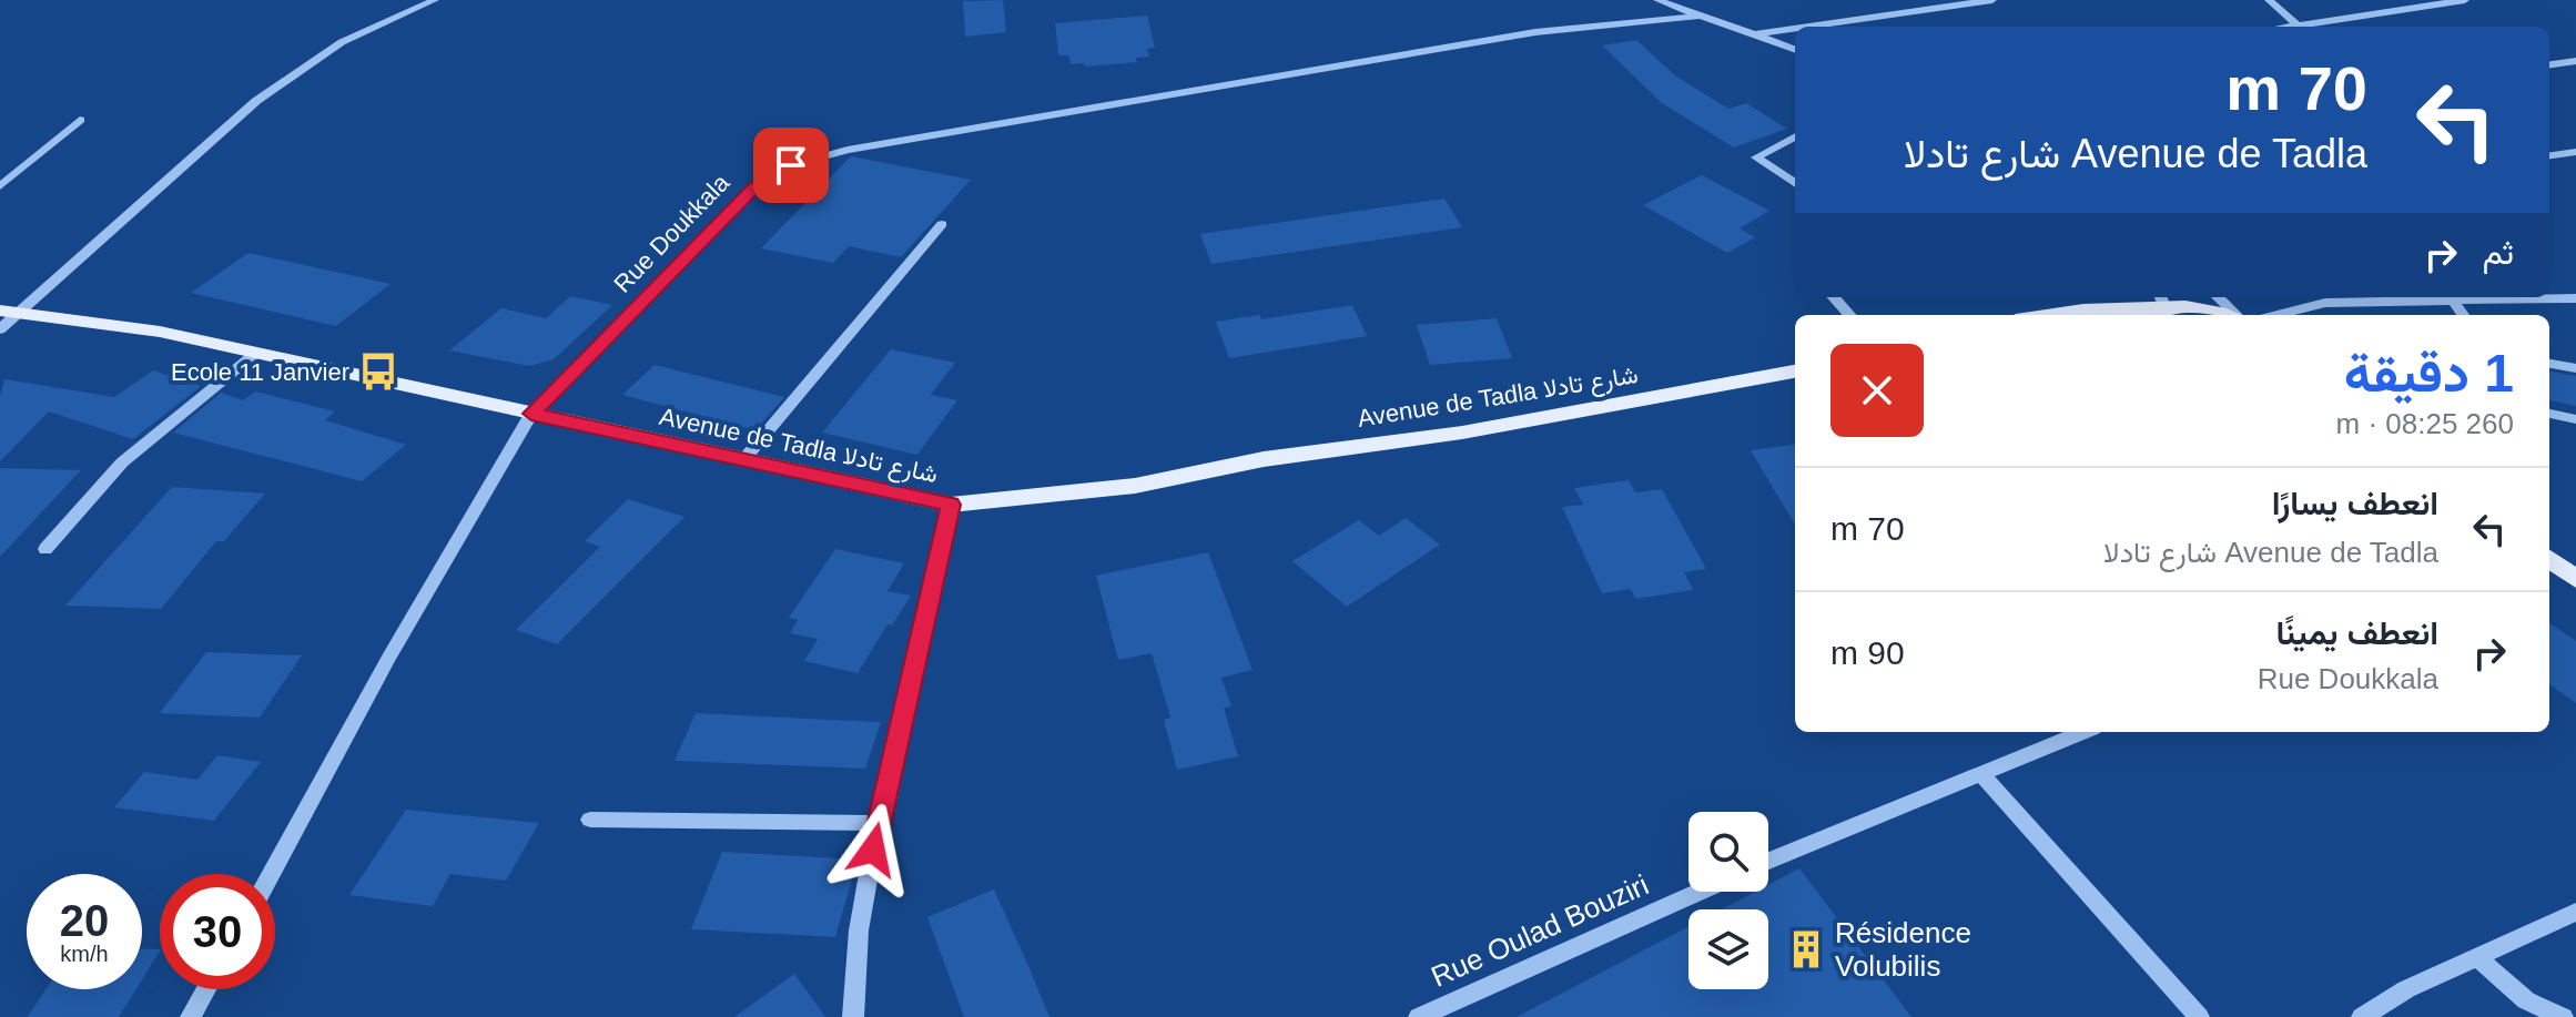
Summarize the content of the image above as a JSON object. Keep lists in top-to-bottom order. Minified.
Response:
{"streets":{"main road":["Avenue de Tadla شارع تادلا"],"street":["Rue Doukkala","Rue Oulad Bouziri"]},"crossings":[["Rue Doukkala","Avenue de Tadla شارع تادلا"]],"places":{"bus stop":["Ecole 11 Janvier"],"building":["Résidence Volubilis"]},"page":{"turn":["70 m","Avenue de Tadla شارع تادلا"],"then":"ثم","heading":["1 دقيقة","260 m · 08:25"],"list":[{"name":"انعطف يسارًا","note":"Avenue de Tadla شارع تادلا","value":"70 m"},{"name":"انعطف يمينًا","note":"Rue Doukkala","value":"90 m"}],"speed":"20 km/h","limit":"30"}}
